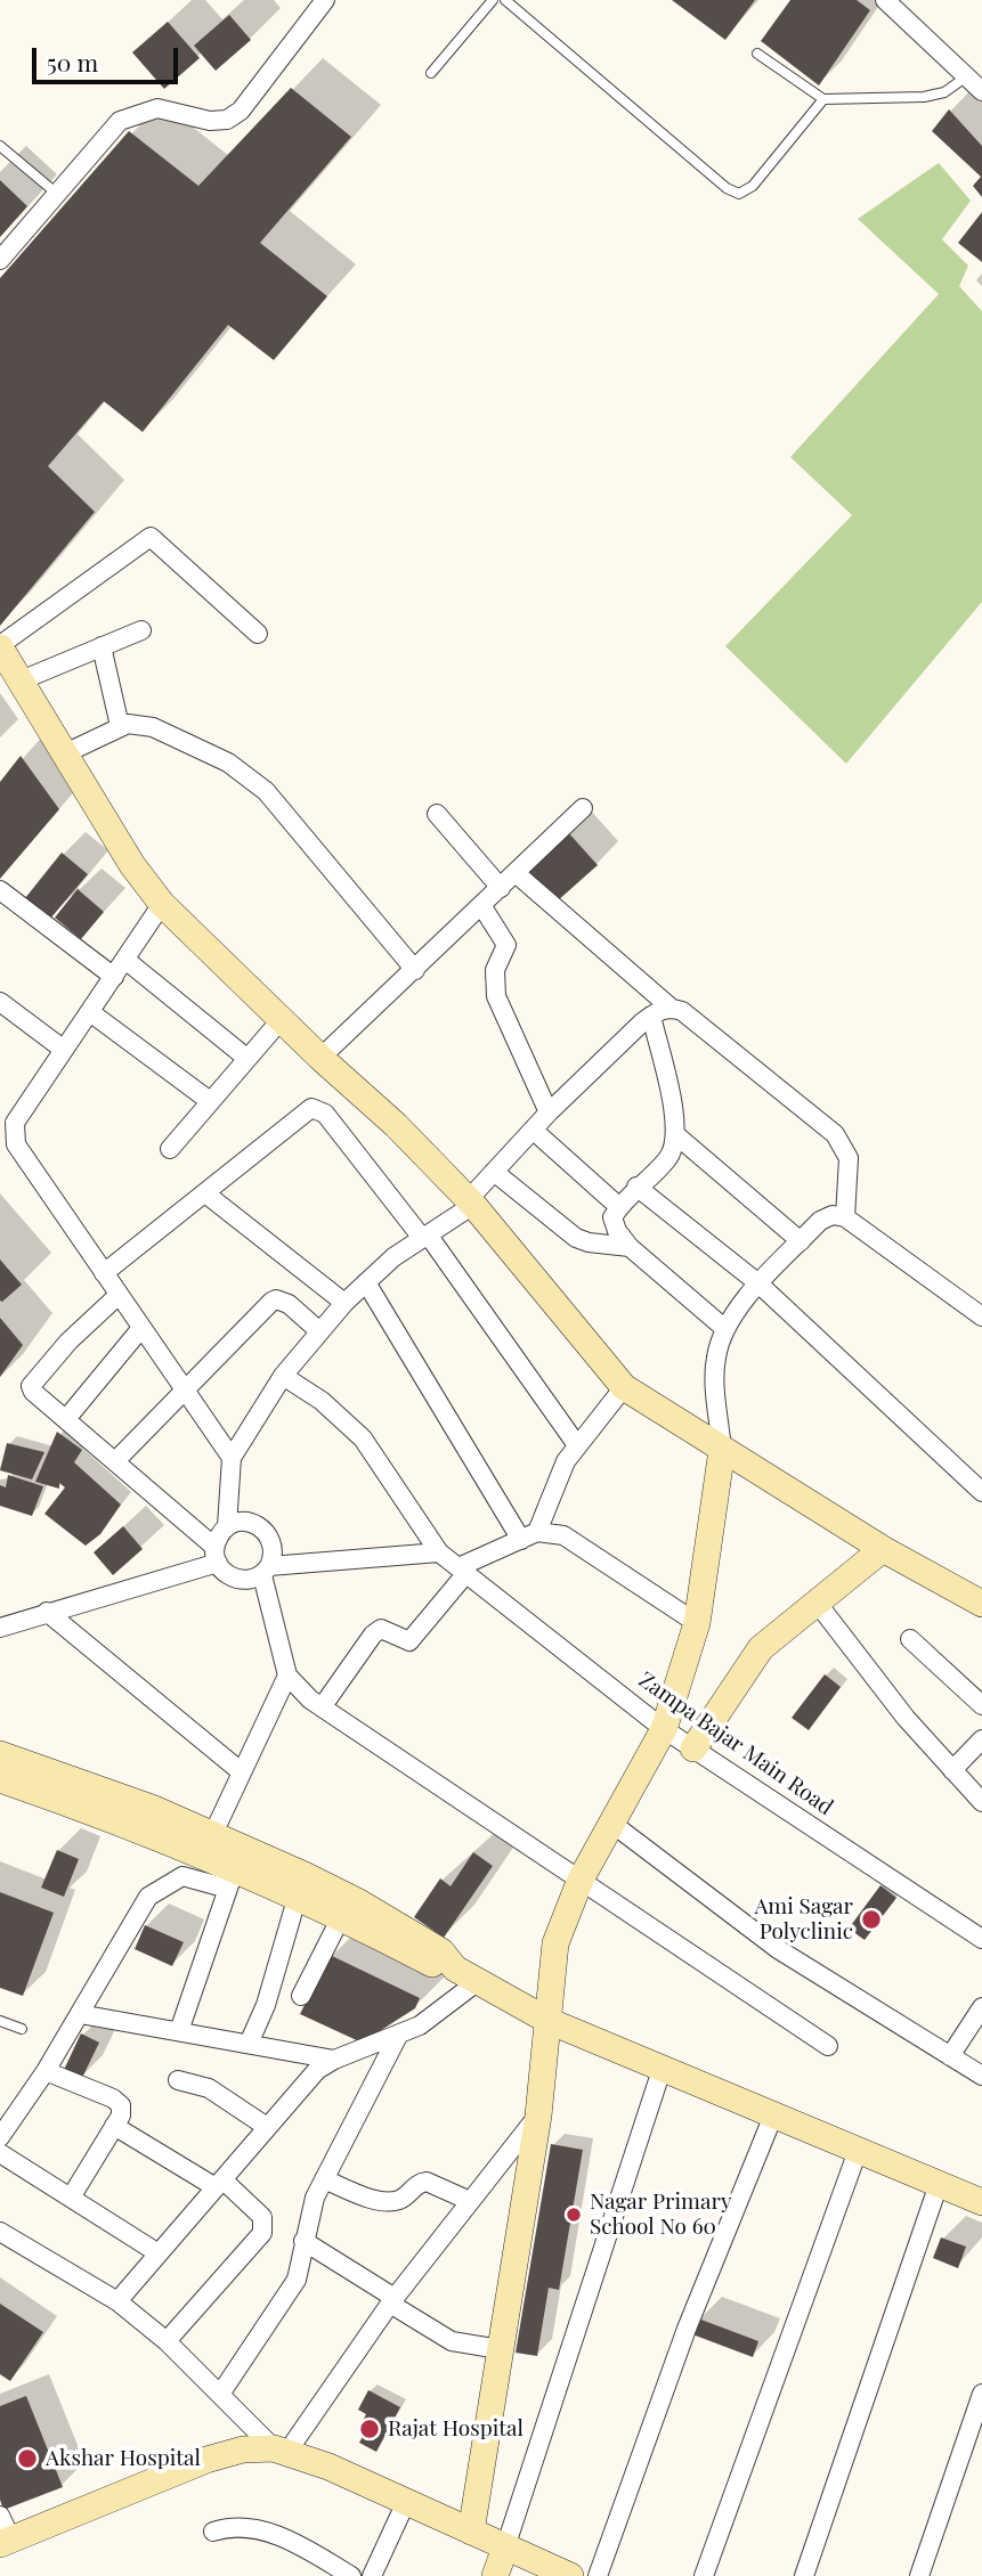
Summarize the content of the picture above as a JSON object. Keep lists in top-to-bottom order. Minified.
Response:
{"streets":{"street":["Zampa Bajar Main Road"]},"places":["Ami Sagar Polyclinic","Nagar Primary School No 60","Rajat Hospital","Akshar Hospital"],"scale_bar":"50 m"}
